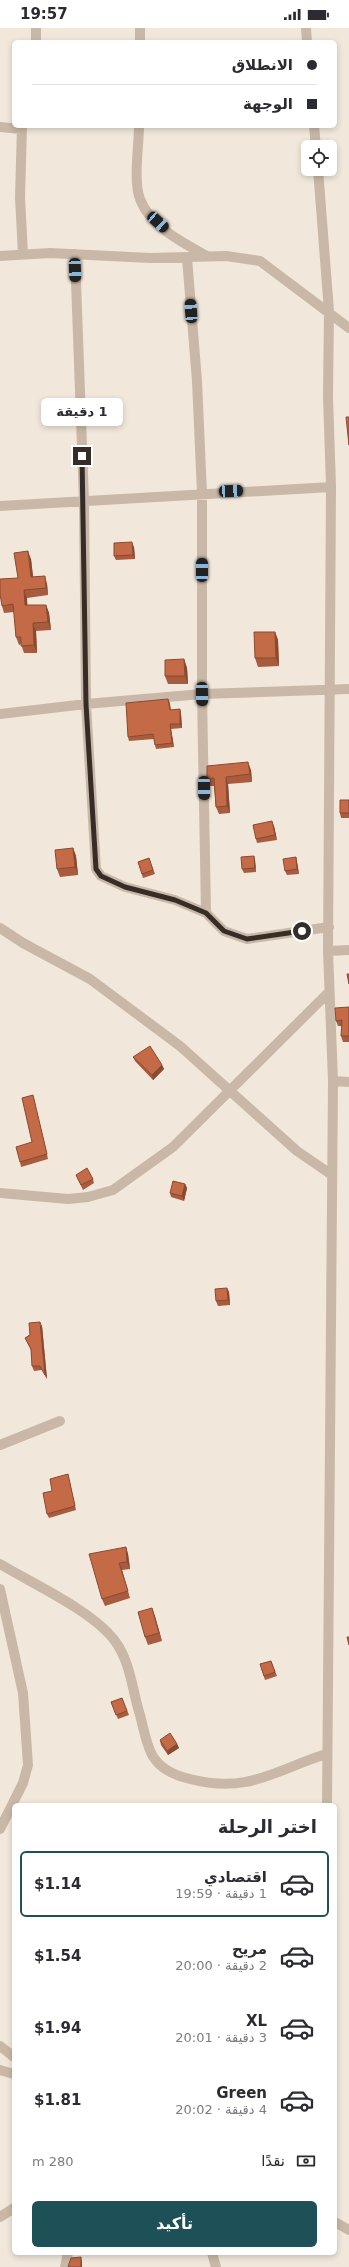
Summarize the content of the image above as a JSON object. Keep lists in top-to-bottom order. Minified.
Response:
{"page":{"status":"19:57","banner":["الانطلاق","الوجهة"],"bubble":"1 دقيقة","heading":"اختر الرحلة","list":[{"name":"اقتصادي","note":"1 دقيقة · 19:59","value":"$1.14"},{"name":"مريح","note":"2 دقيقة · 20:00","value":"$1.54"},{"name":"XL","note":"3 دقيقة · 20:01","value":"$1.94"},{"name":"Green","note":"4 دقيقة · 20:02","value":"$1.81"}],"pay":["نقدًا","280 m"],"buttons":"تأكيد"}}
